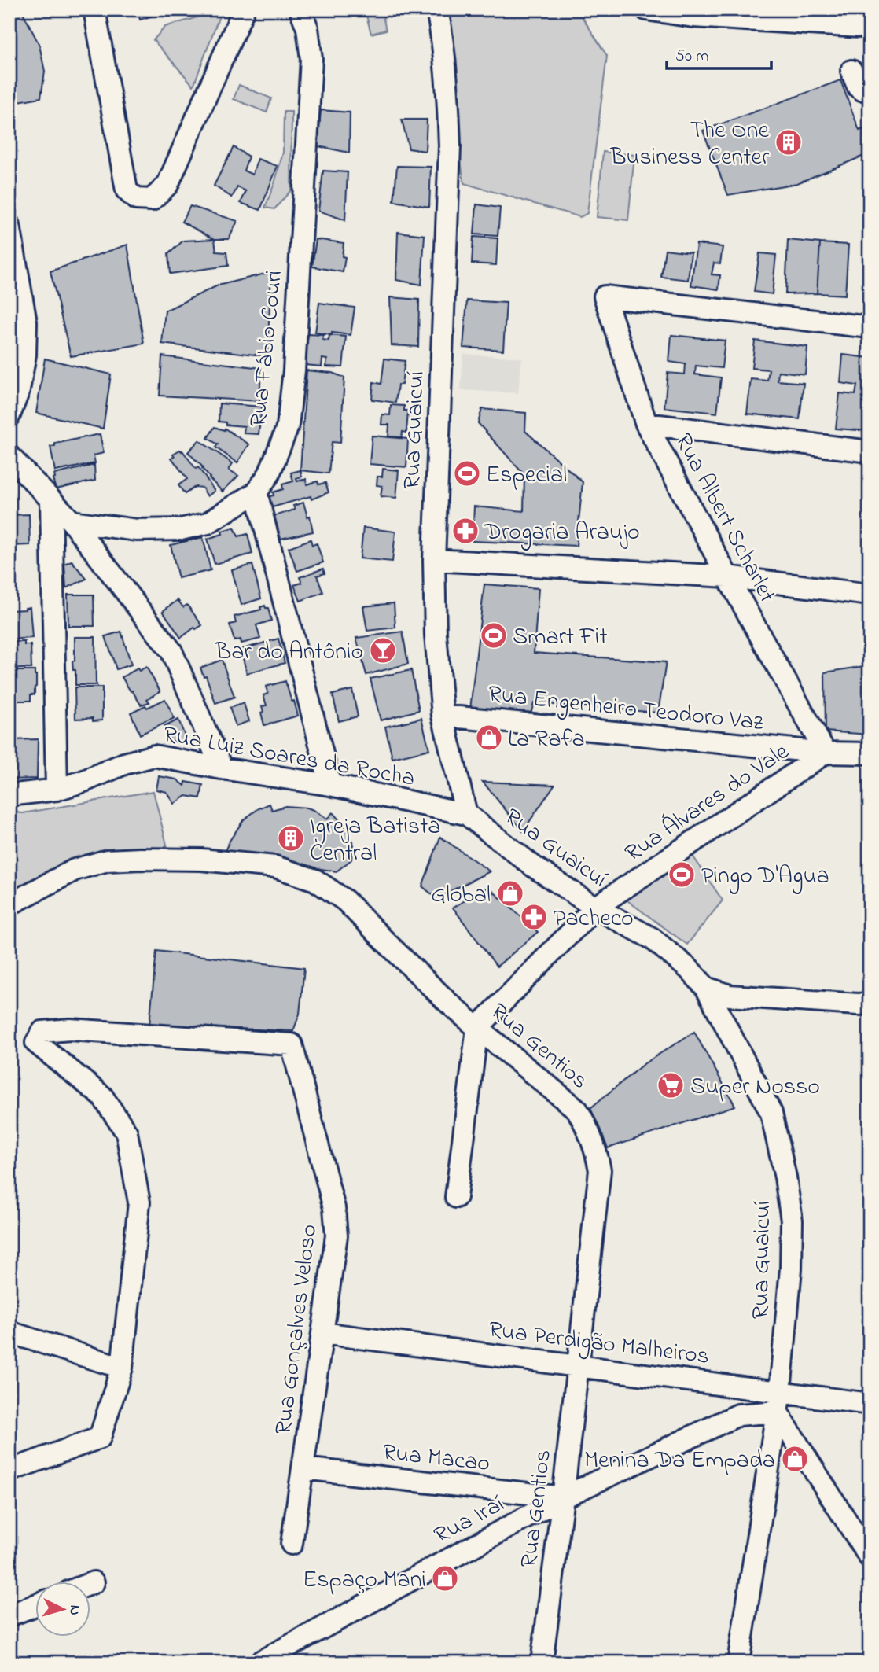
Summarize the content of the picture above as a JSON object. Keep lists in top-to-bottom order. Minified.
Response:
{"streets":{"street":["Rua Fábio Couri","Rua Guaicuí","Rua Albert Scharlet","Rua Engenheiro Teodoro Vaz","Rua Luiz Soares da Rocha","Rua Álvares do Vale","Rua Gentios","Rua Gonçalves Veloso","Rua Perdigão Malheiros","Rua Macao","Rua Iraí"]},"crossings":[["Rua Guaicuí","Rua Engenheiro Teodoro Vaz"],["Rua Guaicuí","Rua Luiz Soares da Rocha"],["Rua Guaicuí","Rua Álvares do Vale"],["Rua Guaicuí","Rua Perdigão Malheiros"],["Rua Guaicuí","Rua Iraí"],["Rua Albert Scharlet","Rua Engenheiro Teodoro Vaz"],["Rua Albert Scharlet","Rua Álvares do Vale"],["Rua Engenheiro Teodoro Vaz","Rua Álvares do Vale"],["Rua Álvares do Vale","Rua Gentios"],["Rua Gentios","Rua Perdigão Malheiros"],["Rua Gentios","Rua Macao"],["Rua Gentios","Rua Iraí"],["Rua Gonçalves Veloso","Rua Perdigão Malheiros"],["Rua Gonçalves Veloso","Rua Macao"],["Rua Perdigão Malheiros","Rua Iraí"],["Rua Macao","Rua Iraí"]],"places":{"building":["The One Business Center","Igreja Batista Central"],"sports":["Especial","Smart Fit","Pingo D'Agua"],"pharmacy":["Drogaria Araujo","Pacheco"],"bar":["Bar do Antônio"],"shop":["La Rafa","Global","Menina Da Empada","Espaço Mani"],"supermarket":["Super Nosso"]},"scale_bar":"50 m","north":"right"}
